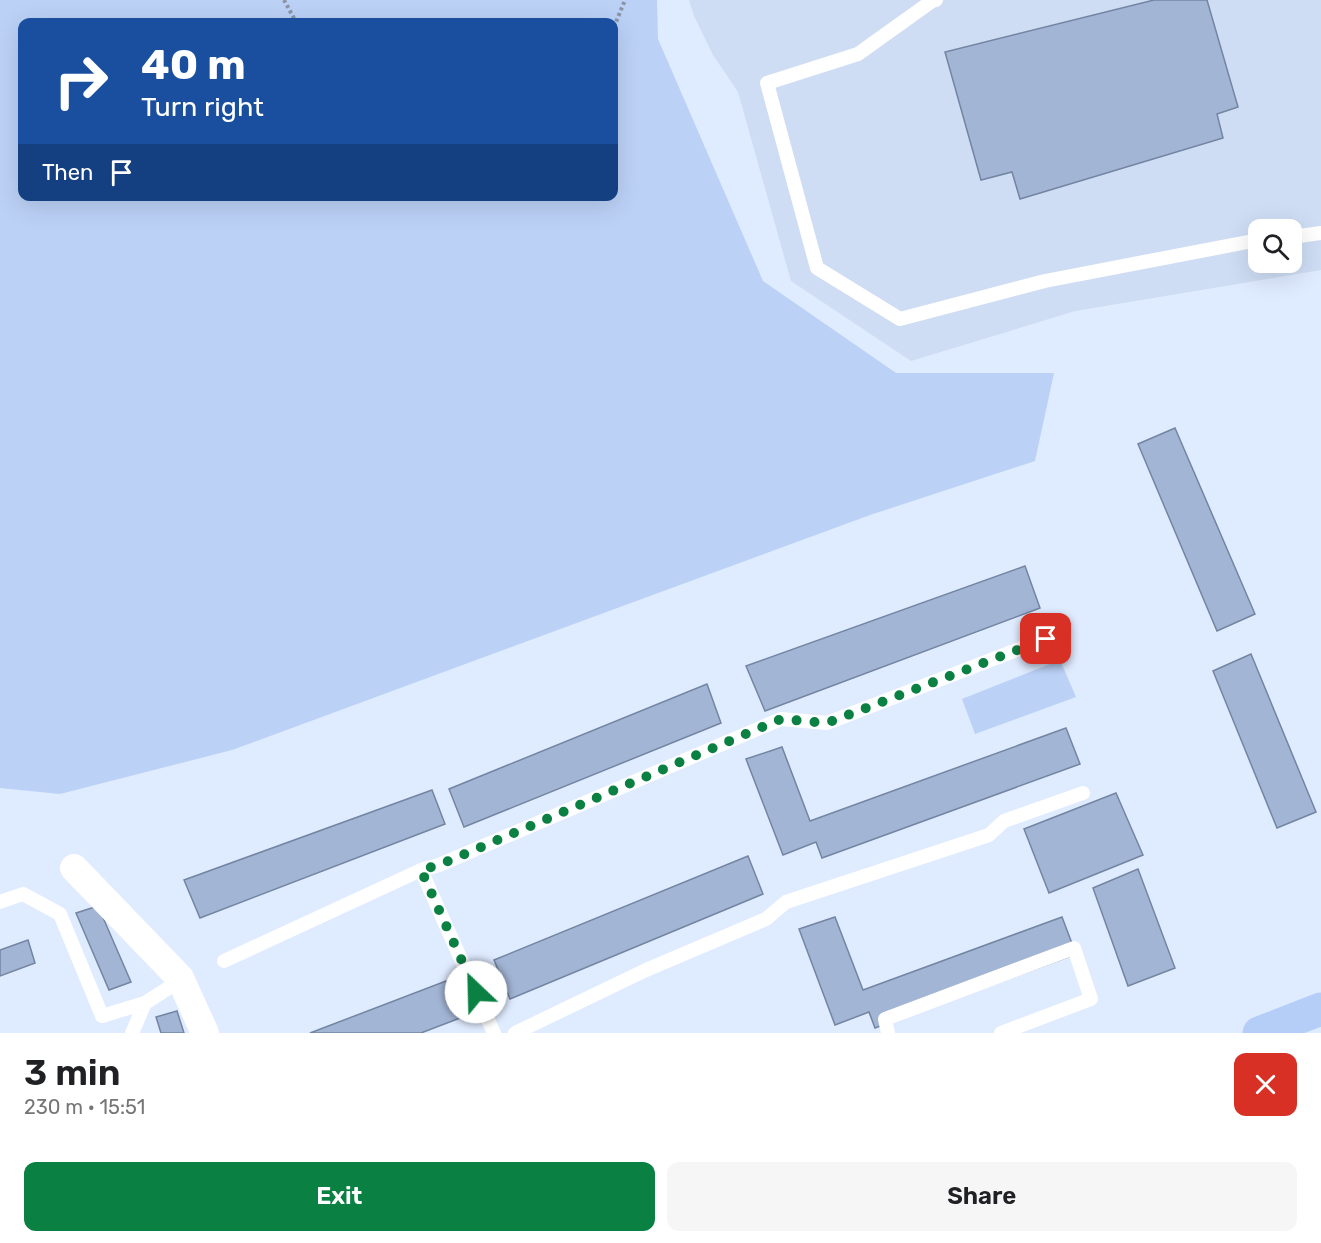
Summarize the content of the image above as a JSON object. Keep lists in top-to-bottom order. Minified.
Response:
{"page":{"turn":["40 m","Turn right"],"then":"Then","heading":["3 min","230 m · 15:51"],"buttons":["Exit","Share"]}}
